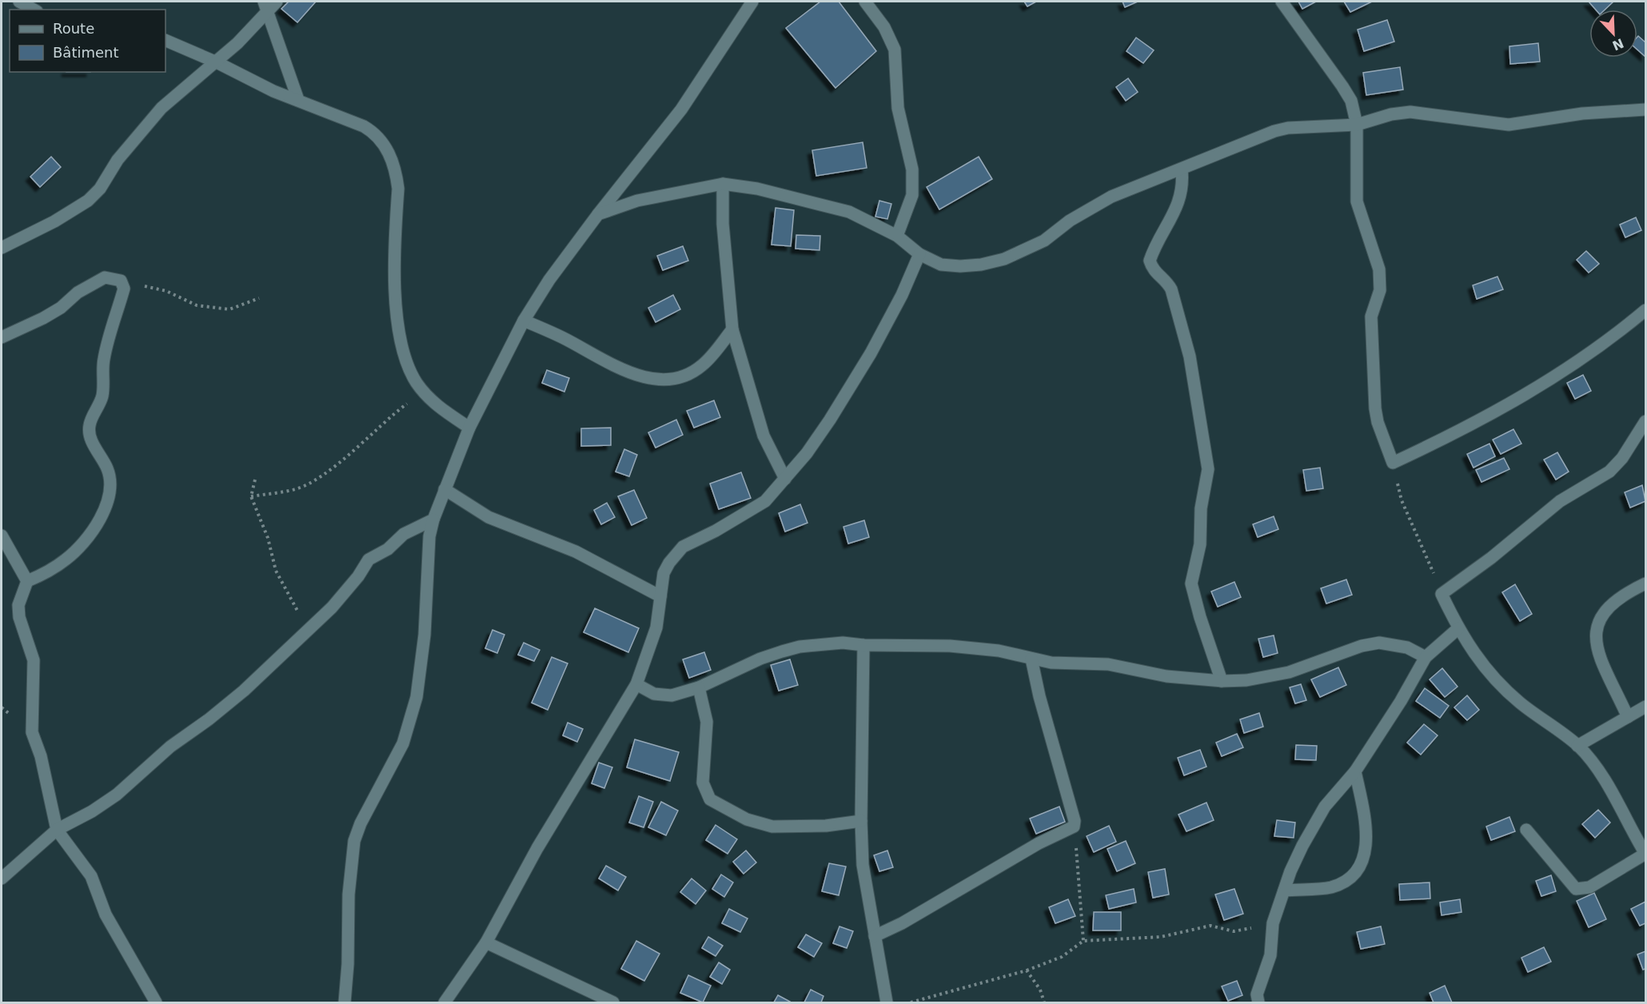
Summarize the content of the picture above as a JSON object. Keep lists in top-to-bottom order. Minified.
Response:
{"legend":["Route","Bâtiment"],"north":"bottom right"}
